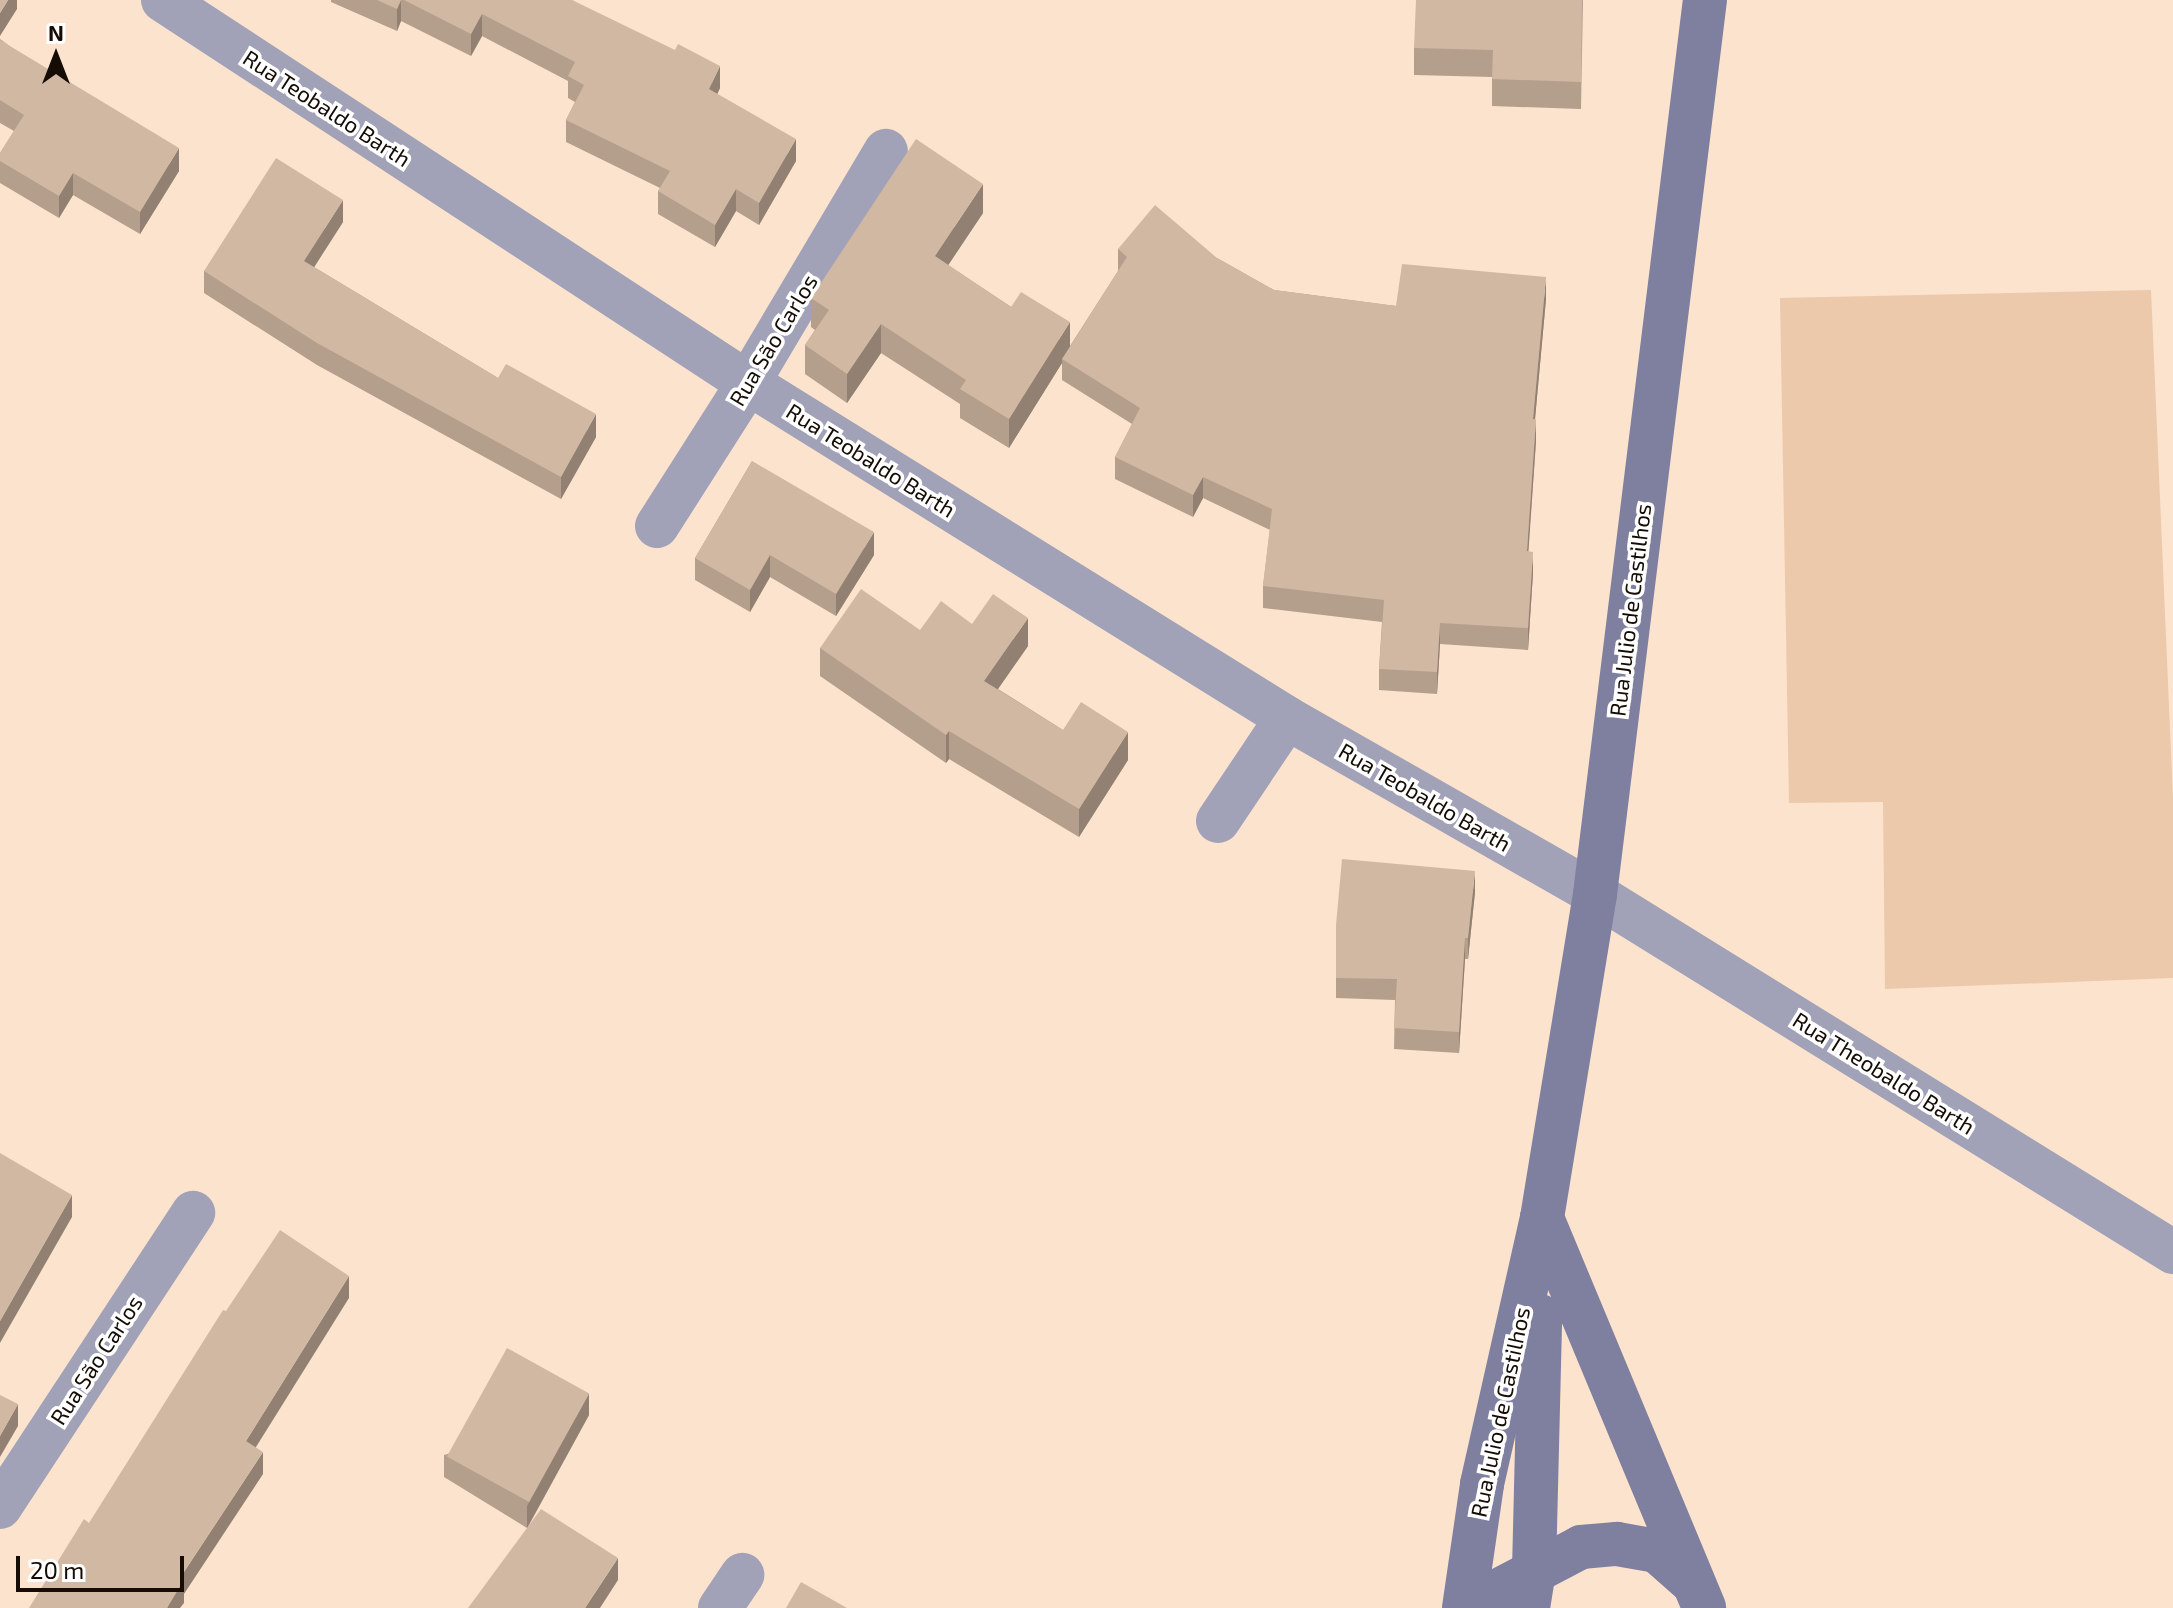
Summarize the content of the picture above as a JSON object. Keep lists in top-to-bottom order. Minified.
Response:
{"streets":{"main road":["Rua Julio de Castilhos"],"street":["Rua Teobaldo Barth","Rua São Carlos","Rua Theobaldo Barth"]},"crossings":[["Rua Teobaldo Barth","Rua São Carlos"],["Rua Teobaldo Barth","Rua Julio de Castilhos"],["Rua Teobaldo Barth","Rua Theobaldo Barth"],["Rua Julio de Castilhos","Rua Theobaldo Barth"]],"scale_bar":"20 m","north":"top"}
